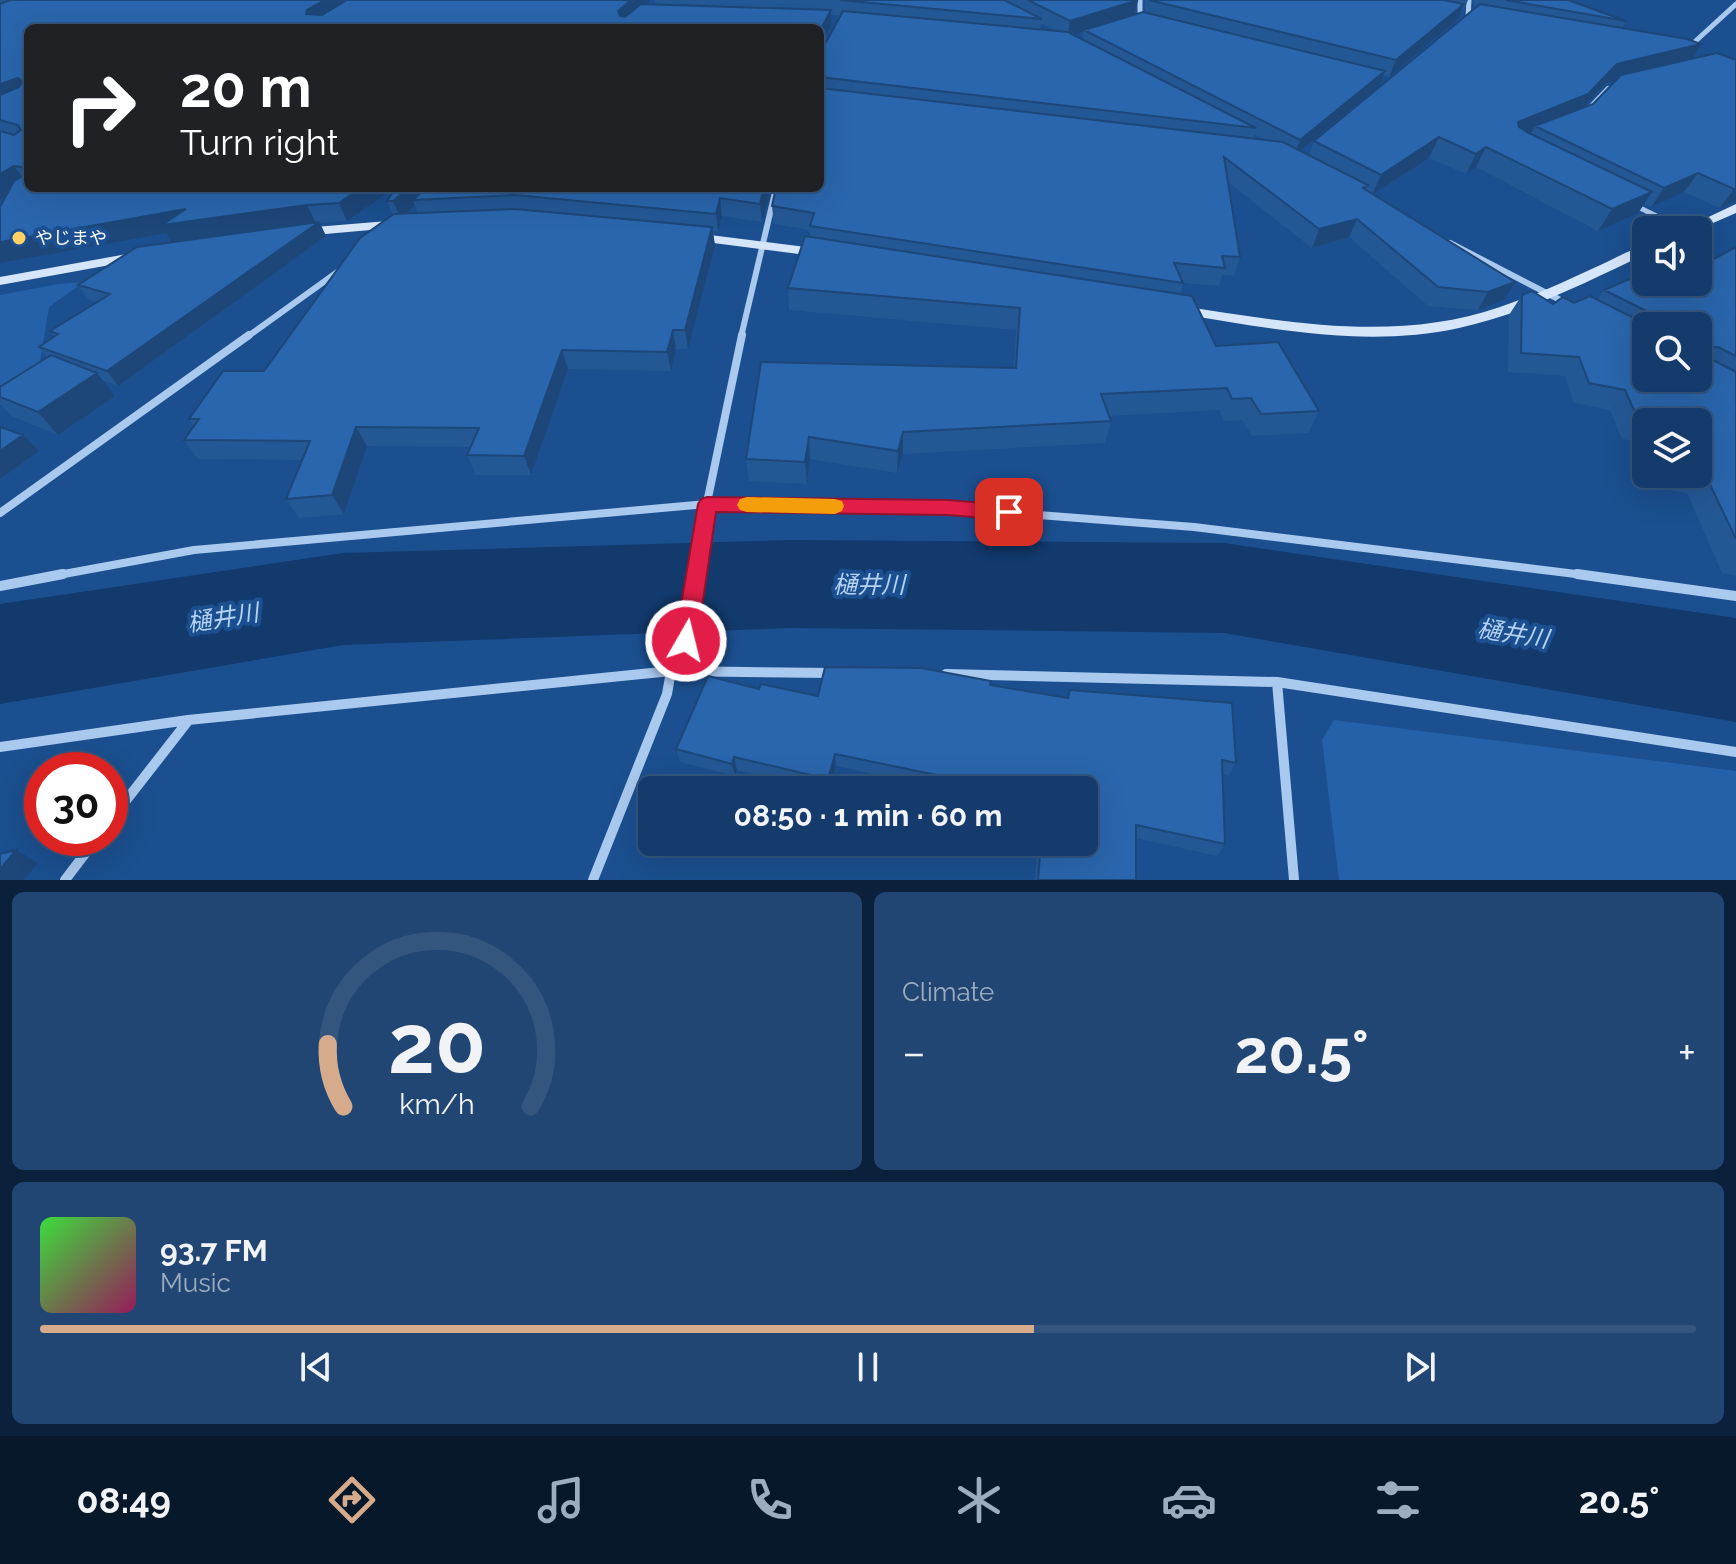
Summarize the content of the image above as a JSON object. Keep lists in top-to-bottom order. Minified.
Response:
{"water":["樋井川"],"places":["やじまや"],"page":{"turn":["20 m","Turn right"],"limit":"30","trip":"08:50 · 1 min · 60 m","tile":"Climate","heat":["−","20.5°","+"],"song":["93.7 FM","Music"],"tabs":["08:49","20.5°"],"gauge":["20","km/h"]}}
